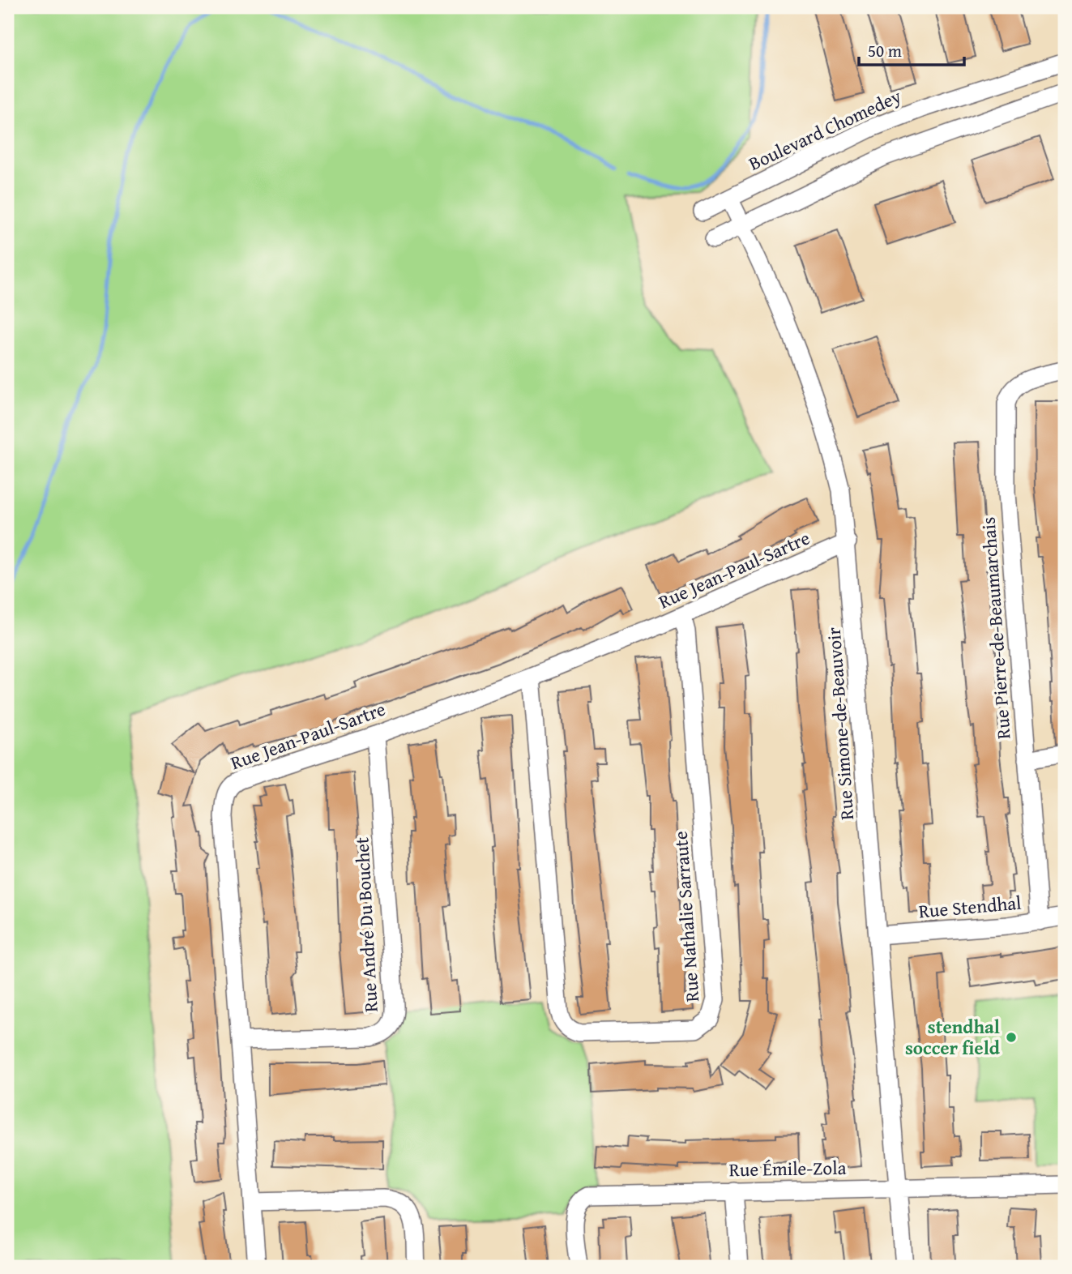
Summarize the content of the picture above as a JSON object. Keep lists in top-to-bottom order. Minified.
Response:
{"streets":{"street":["Boulevard Chomedey","Rue Jean-Paul-Sartre","Rue Pierre-de-Beaumarchais","Rue Simone-de-Beauvoir","Rue Stendhal","Rue Nathalie Sarraute","Rue André Du Bouchet","Rue Émile-Zola"]},"crossings":[["Boulevard Chomedey","Rue Simone-de-Beauvoir"],["Rue Jean-Paul-Sartre","Rue Simone-de-Beauvoir"],["Rue Jean-Paul-Sartre","Rue Nathalie Sarraute"],["Rue Jean-Paul-Sartre","Rue André Du Bouchet"],["Rue Pierre-de-Beaumarchais","Rue Stendhal"],["Rue Simone-de-Beauvoir","Rue Stendhal"],["Rue Simone-de-Beauvoir","Rue Émile-Zola"]],"places":["stendhal soccer field"],"scale_bar":"50 m"}
